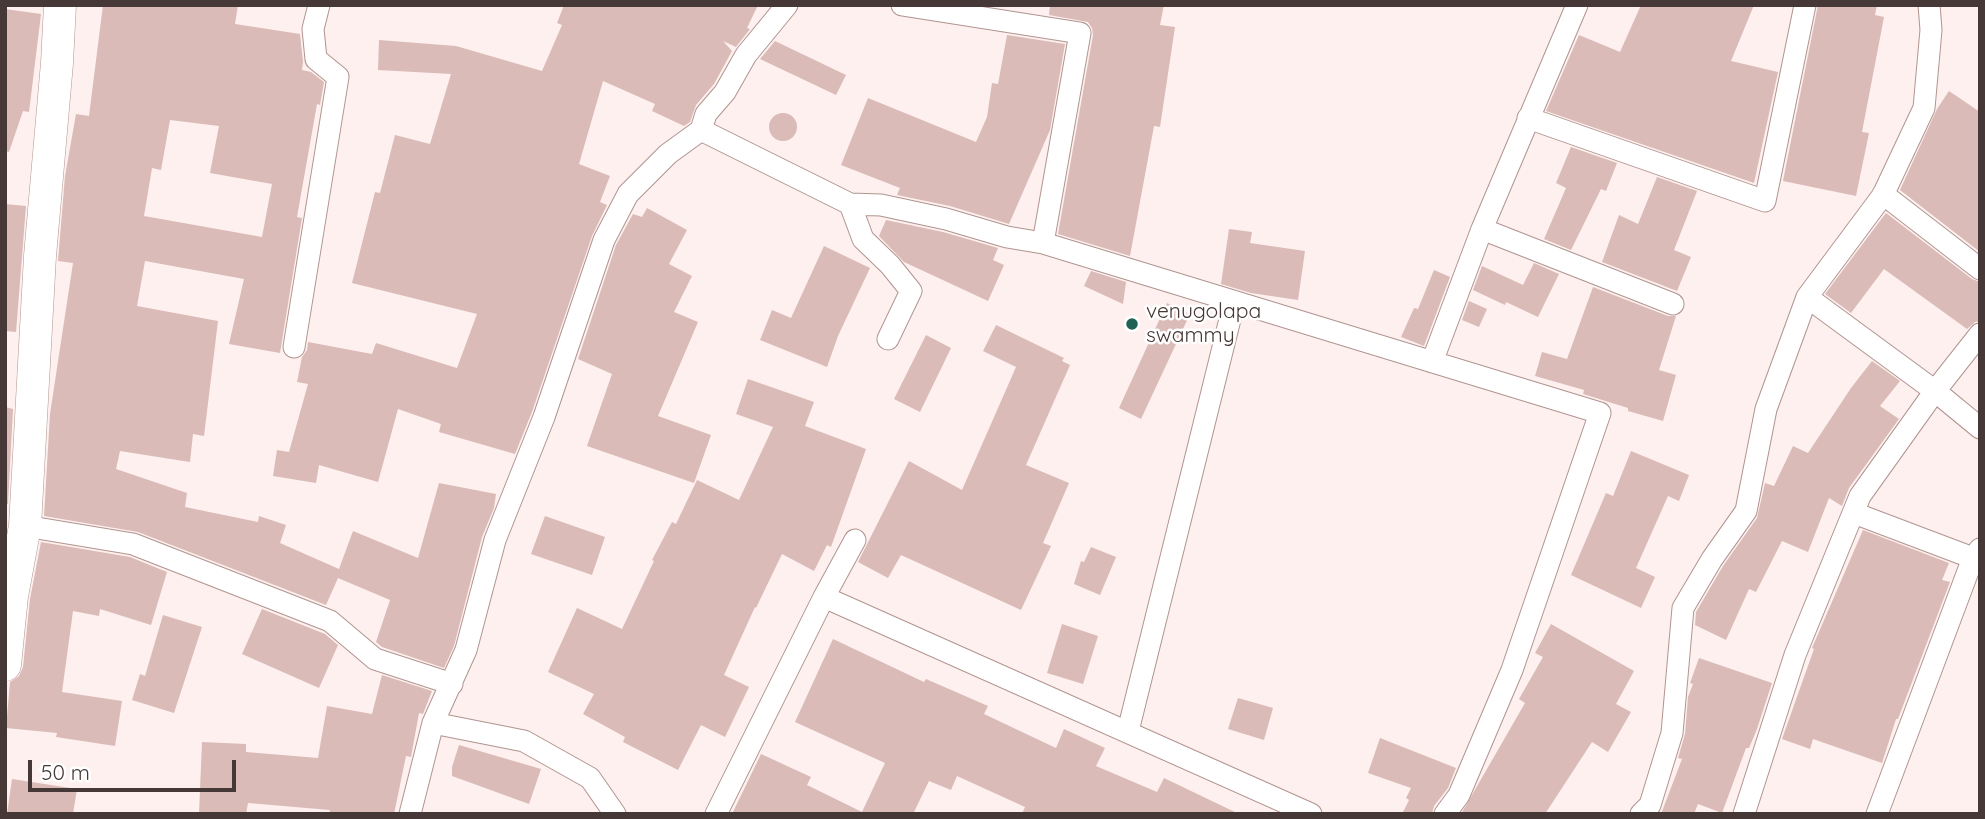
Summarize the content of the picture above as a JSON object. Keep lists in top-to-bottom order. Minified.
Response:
{"places":["venugolapa swammy"],"scale_bar":"50 m"}
